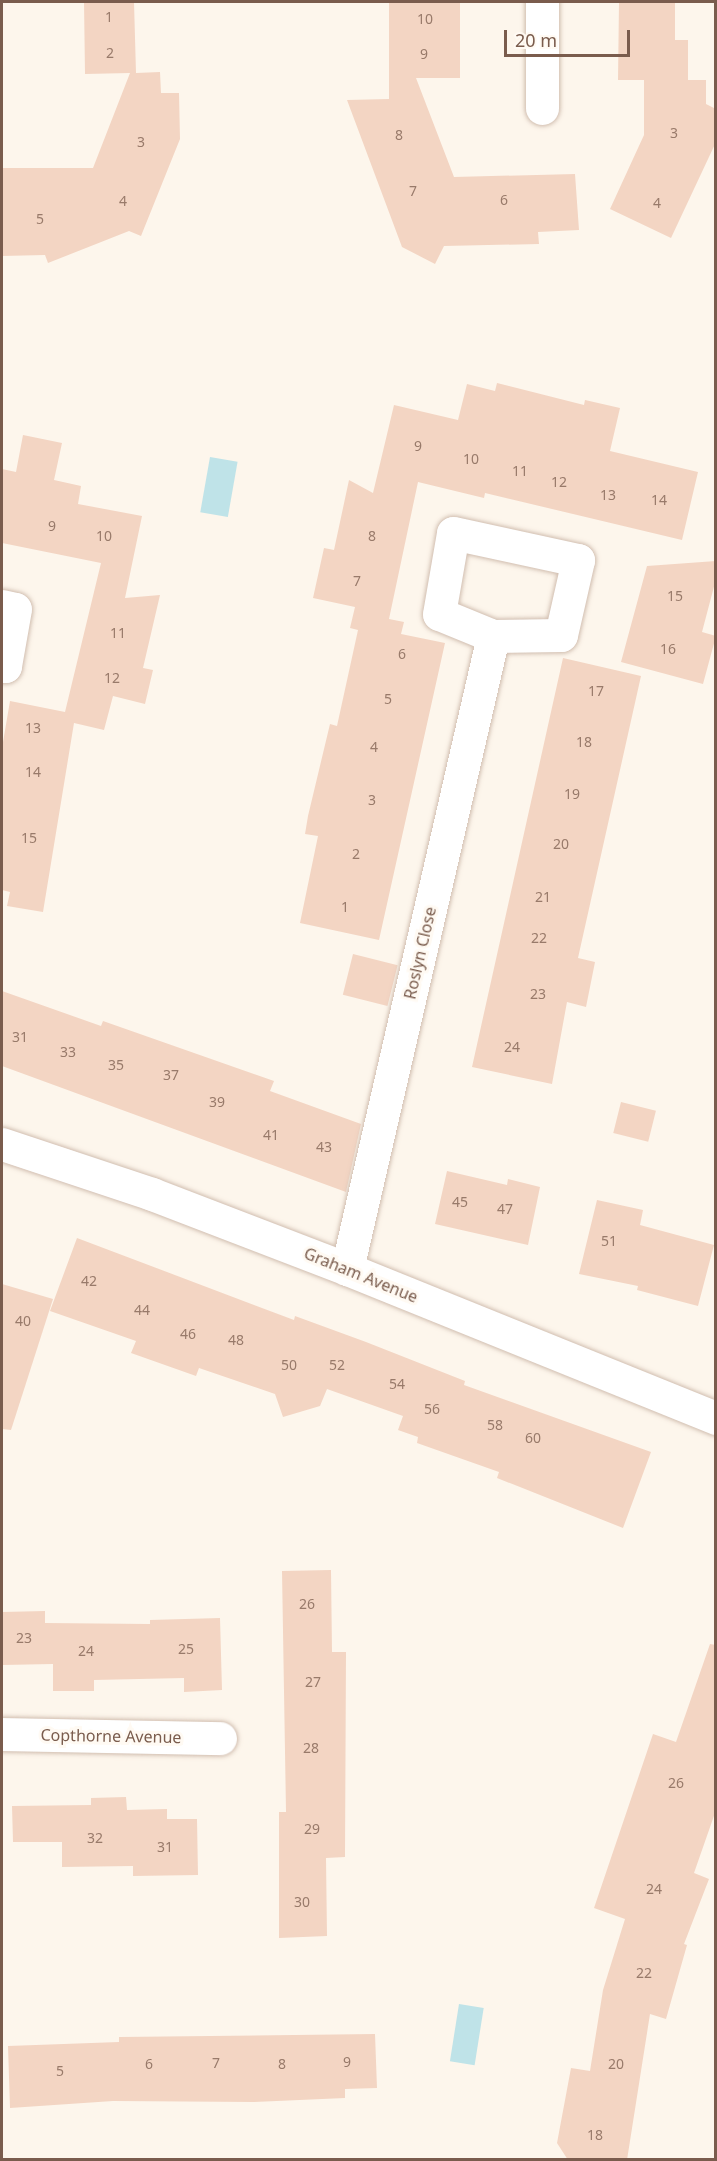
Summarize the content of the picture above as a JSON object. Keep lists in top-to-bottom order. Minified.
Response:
{"streets":{"street":["Roslyn Close","Graham Avenue","Copthorne Avenue"]},"crossings":[["Roslyn Close","Graham Avenue"]],"house_numbers":["1","10","2","9","3","8","3","7","6","4","4","5","9","10","11","12","13","14","9","10","8","7","15","11","16","6","12","17","5","13","18","4","14","19","3","15","20","2","21","1","22","23","31","24","33","35","37","39","41","43","45","47","51","42","44","40","46","48","50","52","54","56","58","60","26","23","25","24","27","28","26","29","32","31","24","30","22","9","7","6","8","20","5","18"],"scale_bar":"20 m"}
